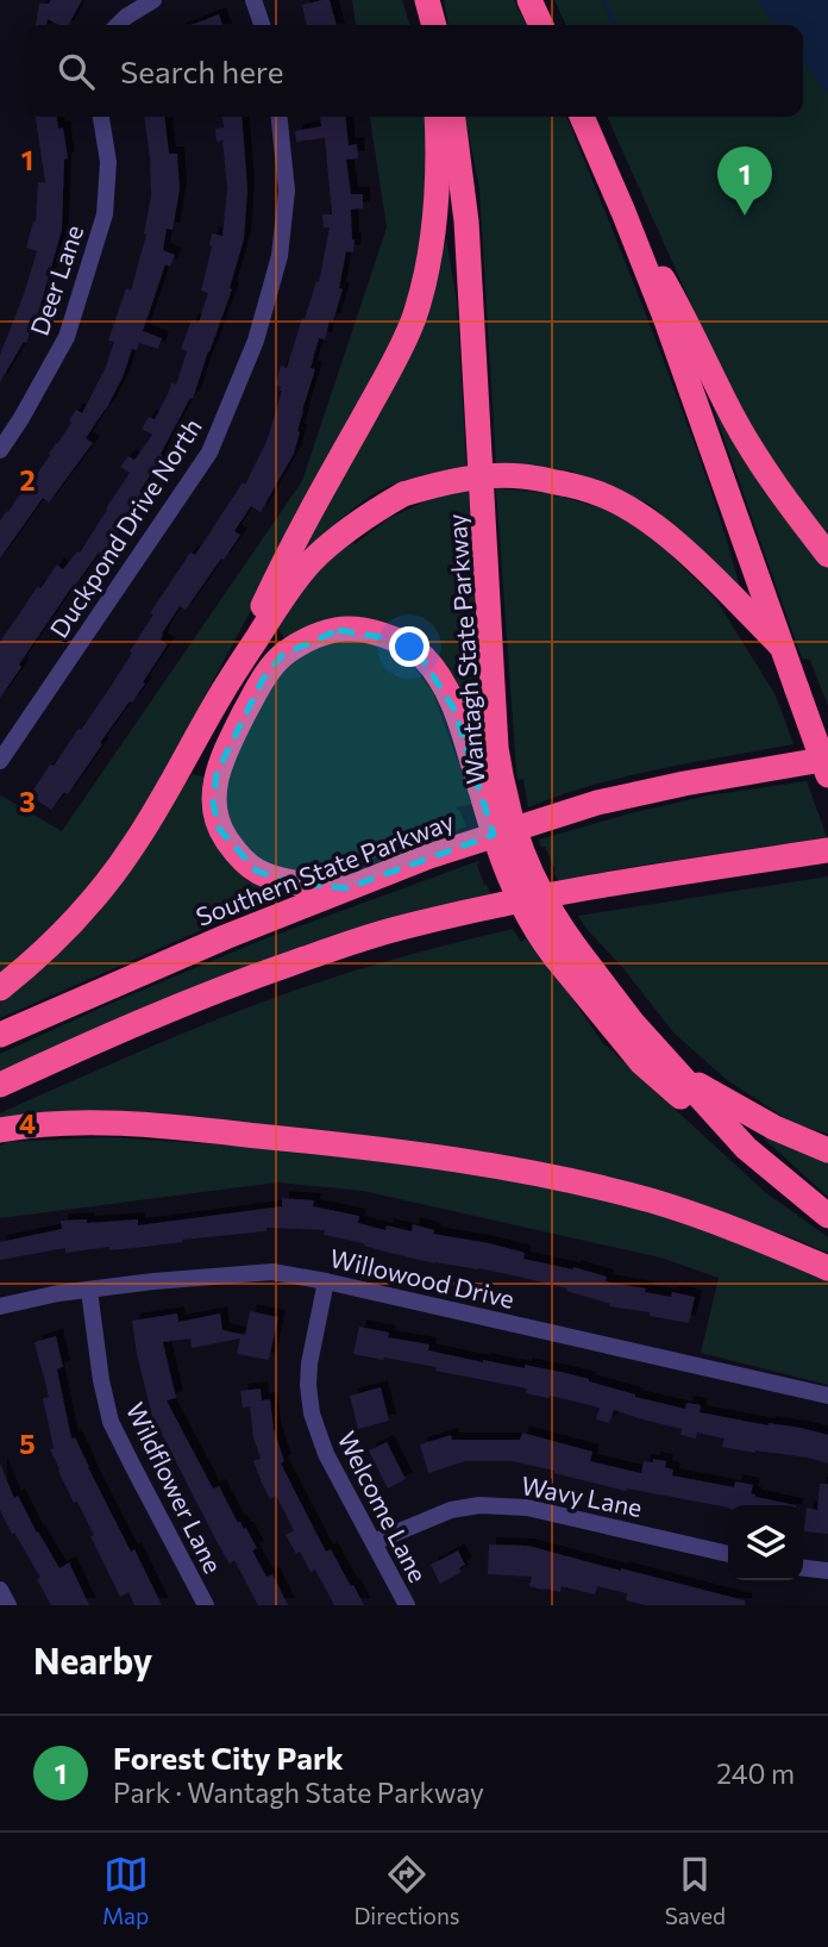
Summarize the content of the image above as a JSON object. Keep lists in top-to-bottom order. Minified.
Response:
{"streets":{"highway":["Wantagh State Parkway","Southern State Parkway"],"street":["Deer Lane","Duckpond Drive North","Willowood Drive","Wildflower Lane","Wavy Lane","Welcome Lane"]},"crossings":[["Willowood Drive","Wildflower Lane"],["Willowood Drive","Welcome Lane"],["Wavy Lane","Welcome Lane"]],"page":{"search":"Search here","pins":"1","heading":"Nearby","list":[{"mark":"1","name":"Forest City Park","note":"Park · Wantagh State Parkway","value":"240 m"}],"nav":["Map","Directions","Saved"]},"grid":{"rows":["1","2","3","4","5"]}}
